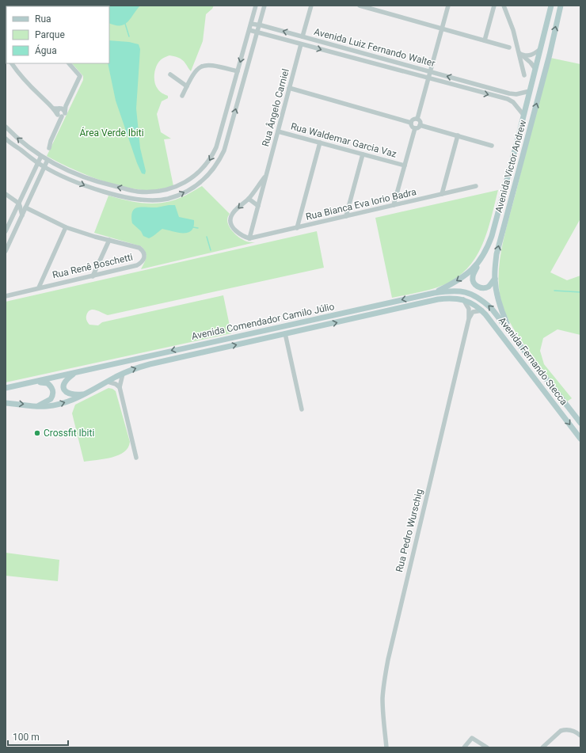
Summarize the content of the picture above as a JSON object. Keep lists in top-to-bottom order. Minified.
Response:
{"streets":{"main road":["Avenida Victor Andrew","Avenida Comendador Camilo Júlio","Avenida Fernando Stecca"],"street":["Avenida Luiz Fernando Walter","Rua Ângelo Carniel","Rua Waldemar Garcia Vaz","Rua Bianca Eva Iorio Badra","Rua Renê Boschetti","Rua Pedro Wurschig"]},"crossings":[["Avenida Luiz Fernando Walter","Rua Ângelo Carniel"],["Avenida Luiz Fernando Walter","Avenida Victor Andrew"],["Rua Ângelo Carniel","Rua Waldemar Garcia Vaz"],["Rua Ângelo Carniel","Rua Bianca Eva Iorio Badra"],["Avenida Victor Andrew","Avenida Comendador Camilo Júlio"],["Avenida Victor Andrew","Avenida Fernando Stecca"],["Avenida Comendador Camilo Júlio","Avenida Fernando Stecca"],["Avenida Comendador Camilo Júlio","Rua Pedro Wurschig"]],"parks":["Área Verde Ibiti"],"places":["Crossfit Ibiti"],"legend":["Rua","Parque","Água"],"scale_bar":"100 m"}
